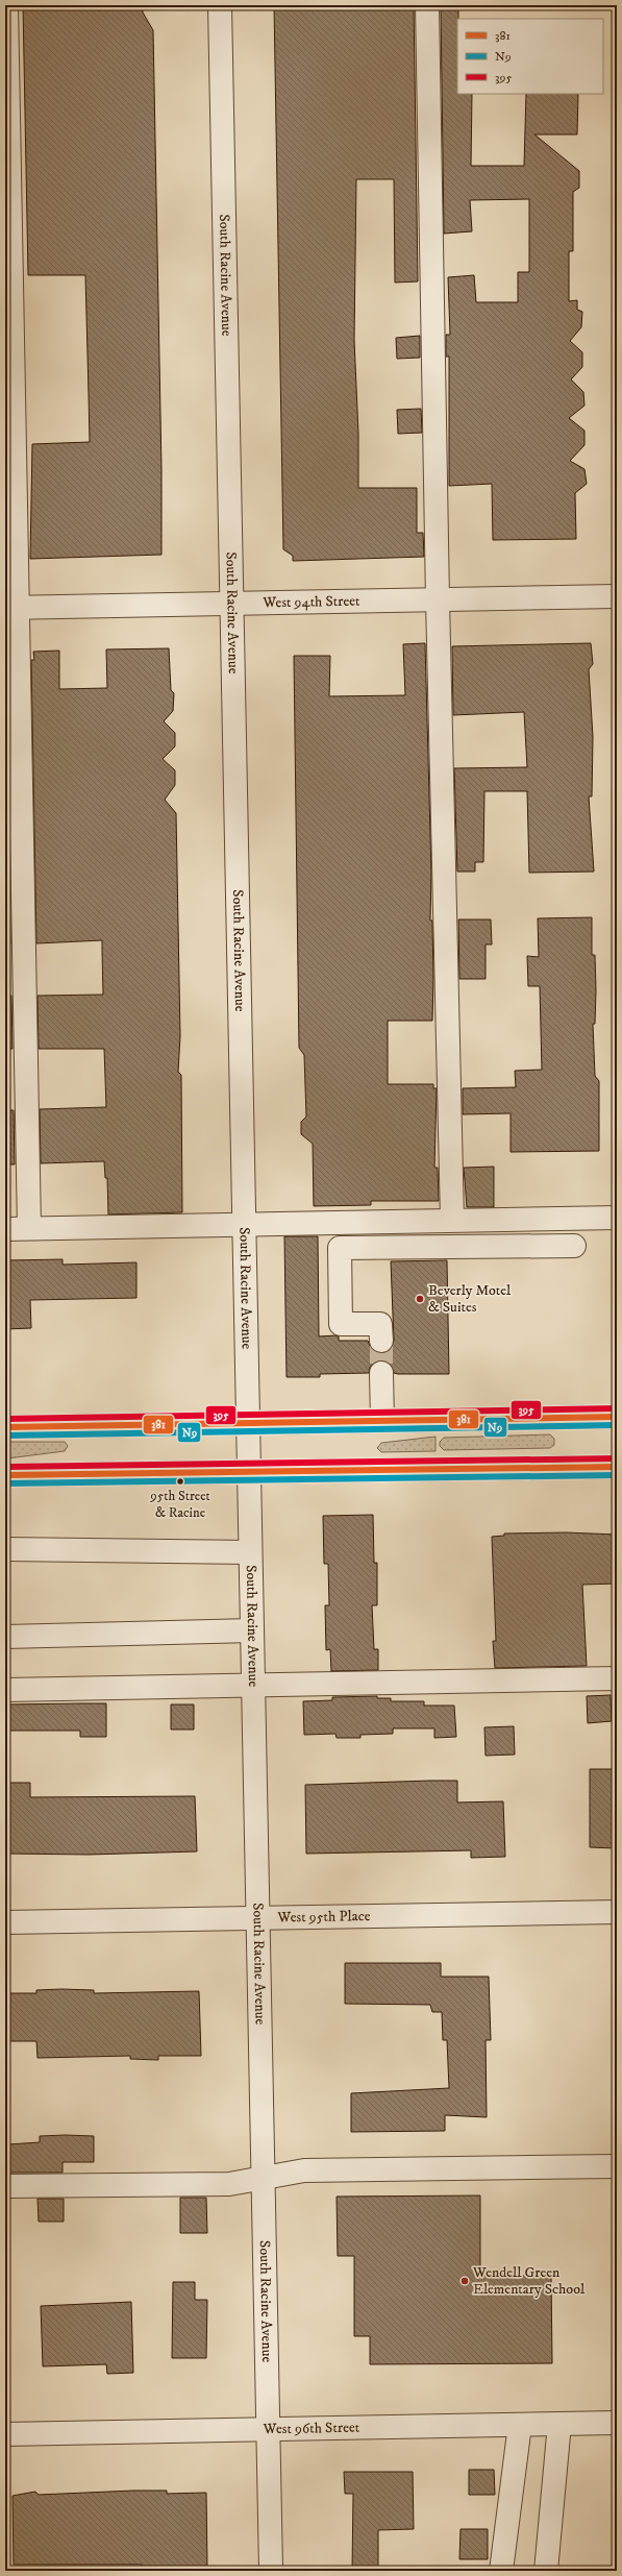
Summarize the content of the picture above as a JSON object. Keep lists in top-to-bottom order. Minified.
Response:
{"streets":{"street":["South Racine Avenue","West 94th Street","West 95th Place","West 96th Street"]},"crossings":[["South Racine Avenue","West 94th Street"],["South Racine Avenue","West 95th Place"],["South Racine Avenue","West 96th Street"]],"places":["Beverly Motel & Suites","95th Street & Racine","Wendell Green Elementary School"],"lines":["transit line 395","transit line 381","transit line N9"],"legend":["381","N9","395"]}
